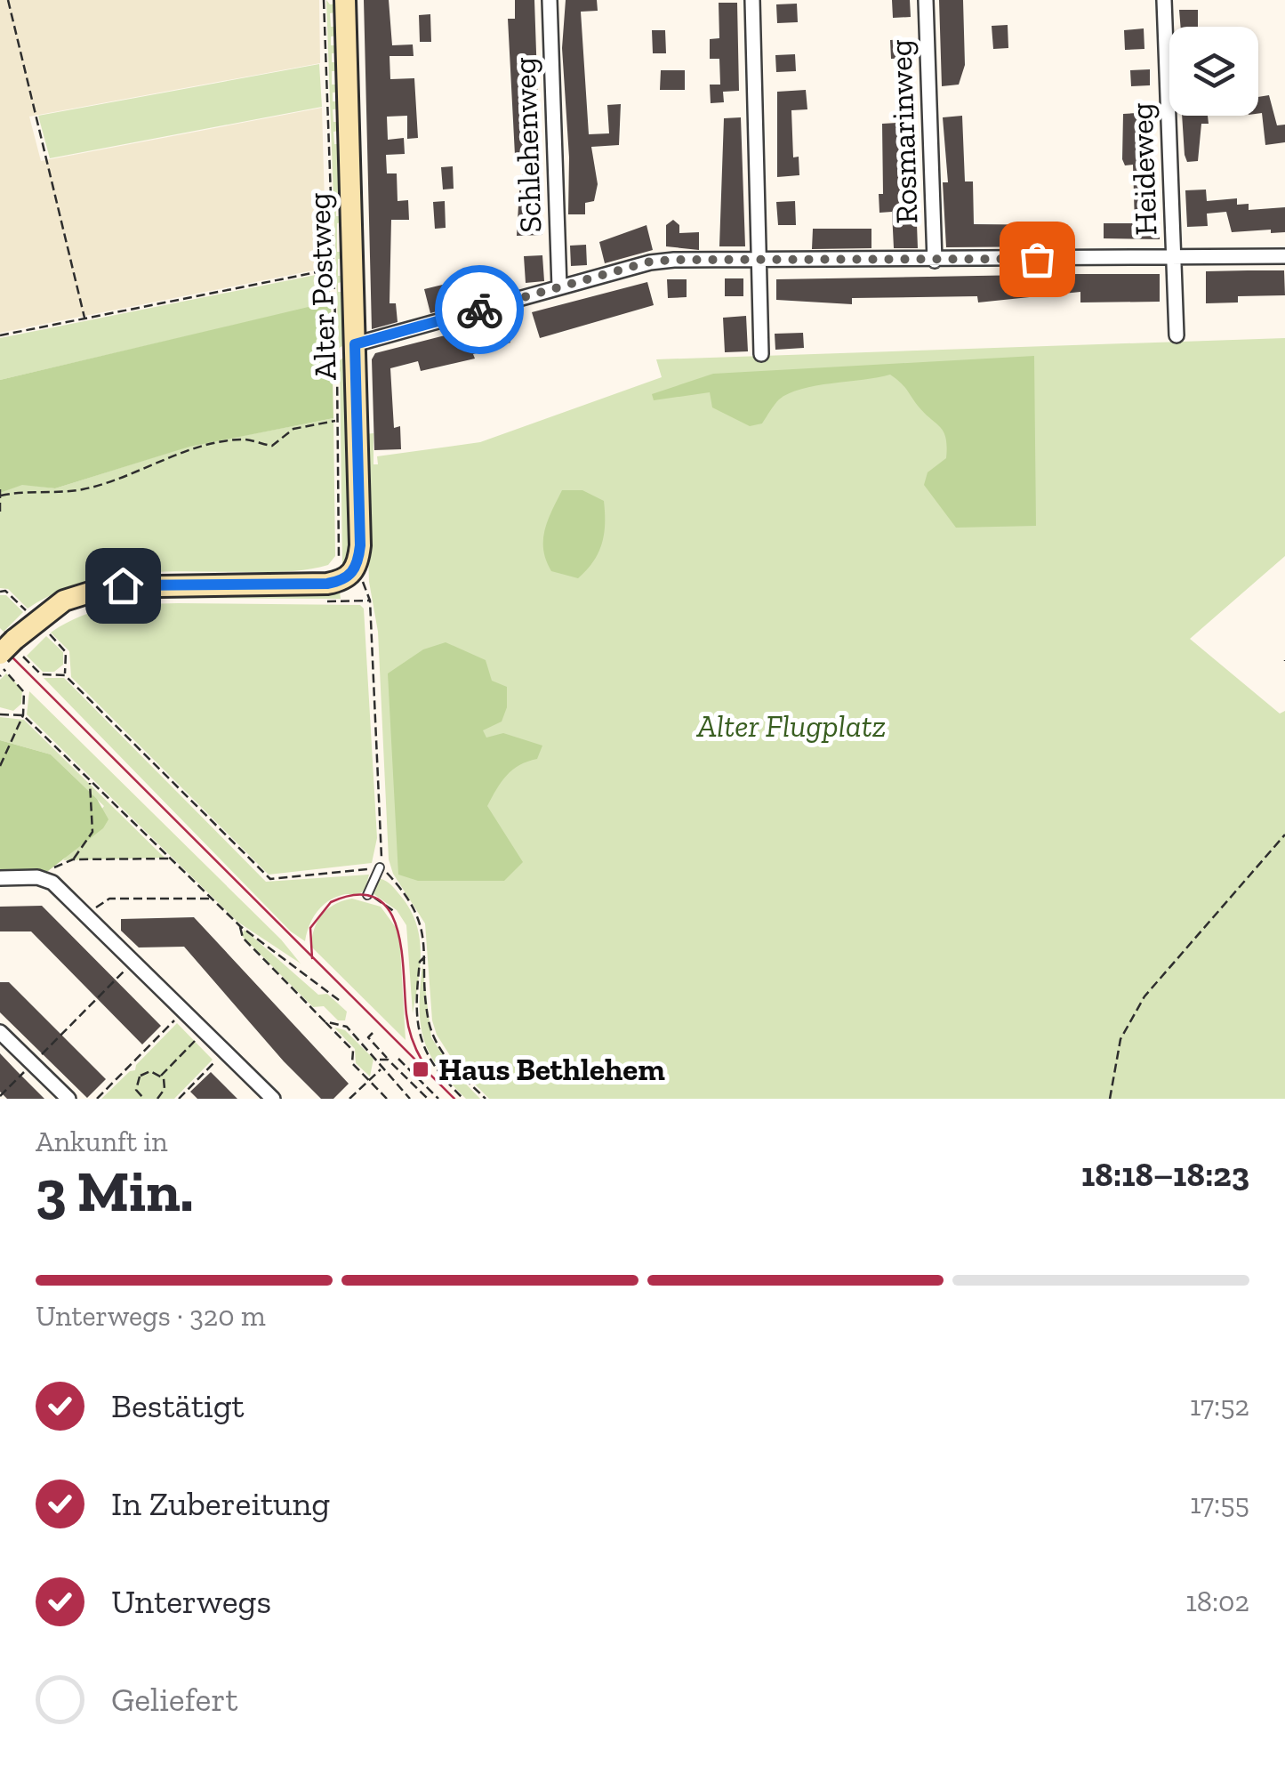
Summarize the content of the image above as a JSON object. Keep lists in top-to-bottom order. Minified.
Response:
{"streets":{"main road":["Alter Postweg"],"street":["Rosmarinweg","Schlehenweg","Heideweg"]},"parks":["Alter Flugplatz"],"places":{"transit":["Haus Bethlehem"]},"page":{"heading":["3 Min.","Ankunft in","18:18–18:23"],"bar":"Unterwegs · 320 m","list":[["Bestätigt","17:52"],["In Zubereitung","17:55"],["Unterwegs","18:02"],"Geliefert"]}}
